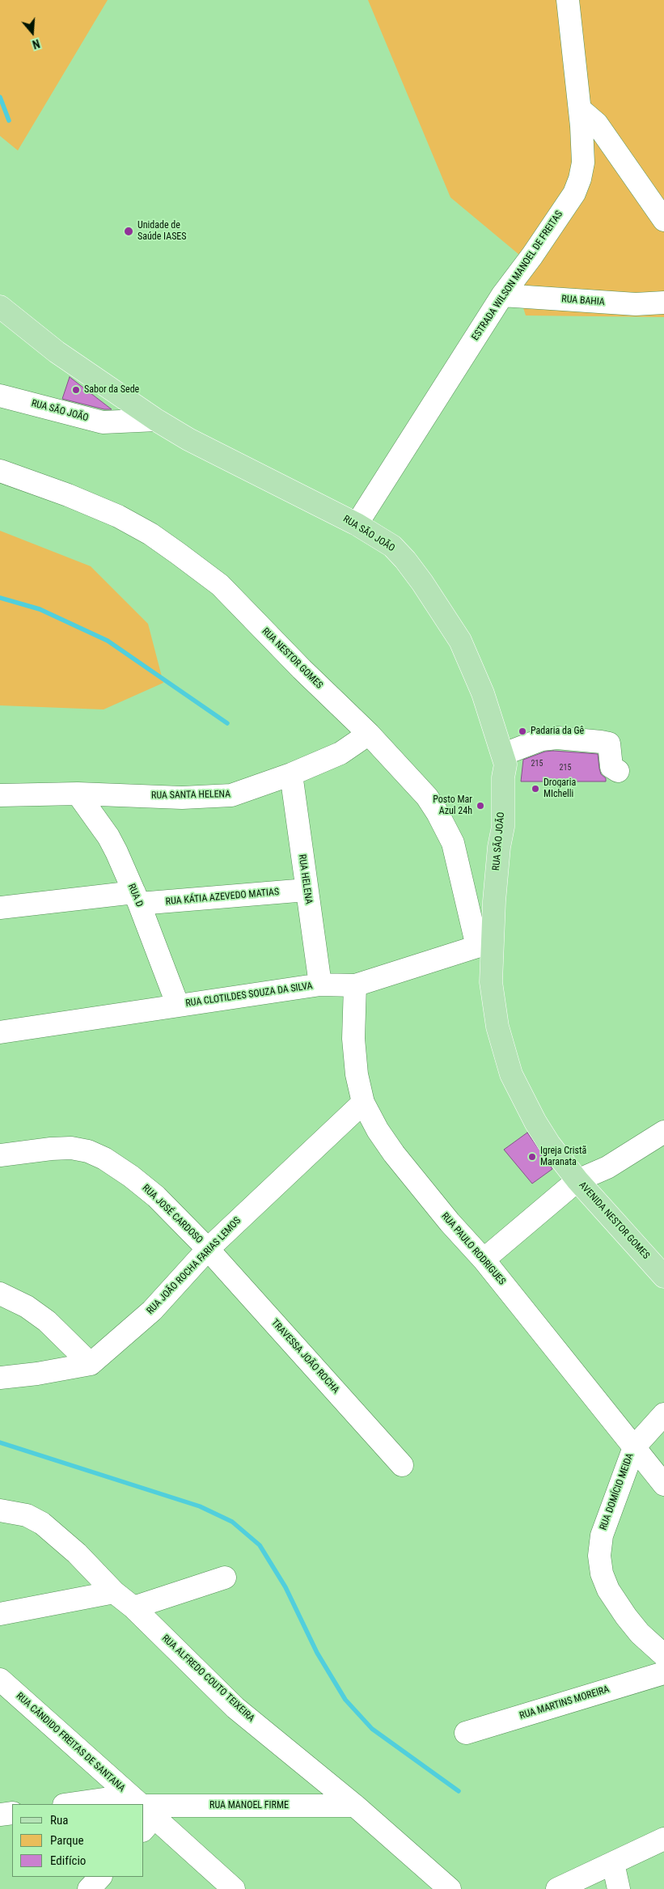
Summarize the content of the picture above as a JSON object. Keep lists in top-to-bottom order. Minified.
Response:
{"streets":{"main road":["RUA SÃO JOÃO","AVENIDA NESTOR GOMES"],"street":["ESTRADA WILSON MANOEL DE FREITAS","RUA BAHIA","RUA NESTOR GOMES","RUA SANTA HELENA","RUA HELENA","RUA D","RUA KÁTIA AZEVEDO MATIAS","RUA CLOTILDES SOUZA DA SILVA","RUA JOSÉ CARDOSO","RUA PAULO RODRIGUES","RUA JOÃO ROCHA FARIAS LEMOS","TRAVESSA JOÃO ROCHA","RUA DOMÍCIO MEIDA","RUA ALFREDO COUTO TEIXEIRA","RUA MARTINS MOREIRA","RUA CÂNDIDO FREITAS DE SANTANA","RUA MANOEL FIRME"]},"crossings":[["ESTRADA WILSON MANOEL DE FREITAS","RUA BAHIA"],["ESTRADA WILSON MANOEL DE FREITAS","RUA SÃO JOÃO"],["RUA SÃO JOÃO","RUA NESTOR GOMES"],["RUA SÃO JOÃO","RUA CLOTILDES SOUZA DA SILVA"],["RUA SÃO JOÃO","AVENIDA NESTOR GOMES"],["RUA NESTOR GOMES","RUA SANTA HELENA"],["RUA NESTOR GOMES","RUA CLOTILDES SOUZA DA SILVA"],["RUA NESTOR GOMES","AVENIDA NESTOR GOMES"],["RUA SANTA HELENA","RUA HELENA"],["RUA SANTA HELENA","RUA D"],["RUA HELENA","RUA KÁTIA AZEVEDO MATIAS"],["RUA HELENA","RUA CLOTILDES SOUZA DA SILVA"],["RUA D","RUA KÁTIA AZEVEDO MATIAS"],["RUA D","RUA CLOTILDES SOUZA DA SILVA"],["RUA CLOTILDES SOUZA DA SILVA","AVENIDA NESTOR GOMES"],["RUA CLOTILDES SOUZA DA SILVA","RUA PAULO RODRIGUES"],["RUA JOSÉ CARDOSO","RUA JOÃO ROCHA FARIAS LEMOS"],["RUA JOSÉ CARDOSO","TRAVESSA JOÃO ROCHA"],["RUA PAULO RODRIGUES","RUA JOÃO ROCHA FARIAS LEMOS"],["RUA PAULO RODRIGUES","RUA DOMÍCIO MEIDA"],["RUA JOÃO ROCHA FARIAS LEMOS","TRAVESSA JOÃO ROCHA"],["RUA ALFREDO COUTO TEIXEIRA","RUA MANOEL FIRME"],["RUA CÂNDIDO FREITAS DE SANTANA","RUA MANOEL FIRME"]],"places":["Unidade de Saúde IASES","Sabor da Sede","Padaria da Gê","Drogaria MIchelli","Posto Mar Azul 24h","Igreja Cristã Maranata"],"house_numbers":["215","215"],"legend":["Rua","Parque","Edifício"],"north":"bottom"}
